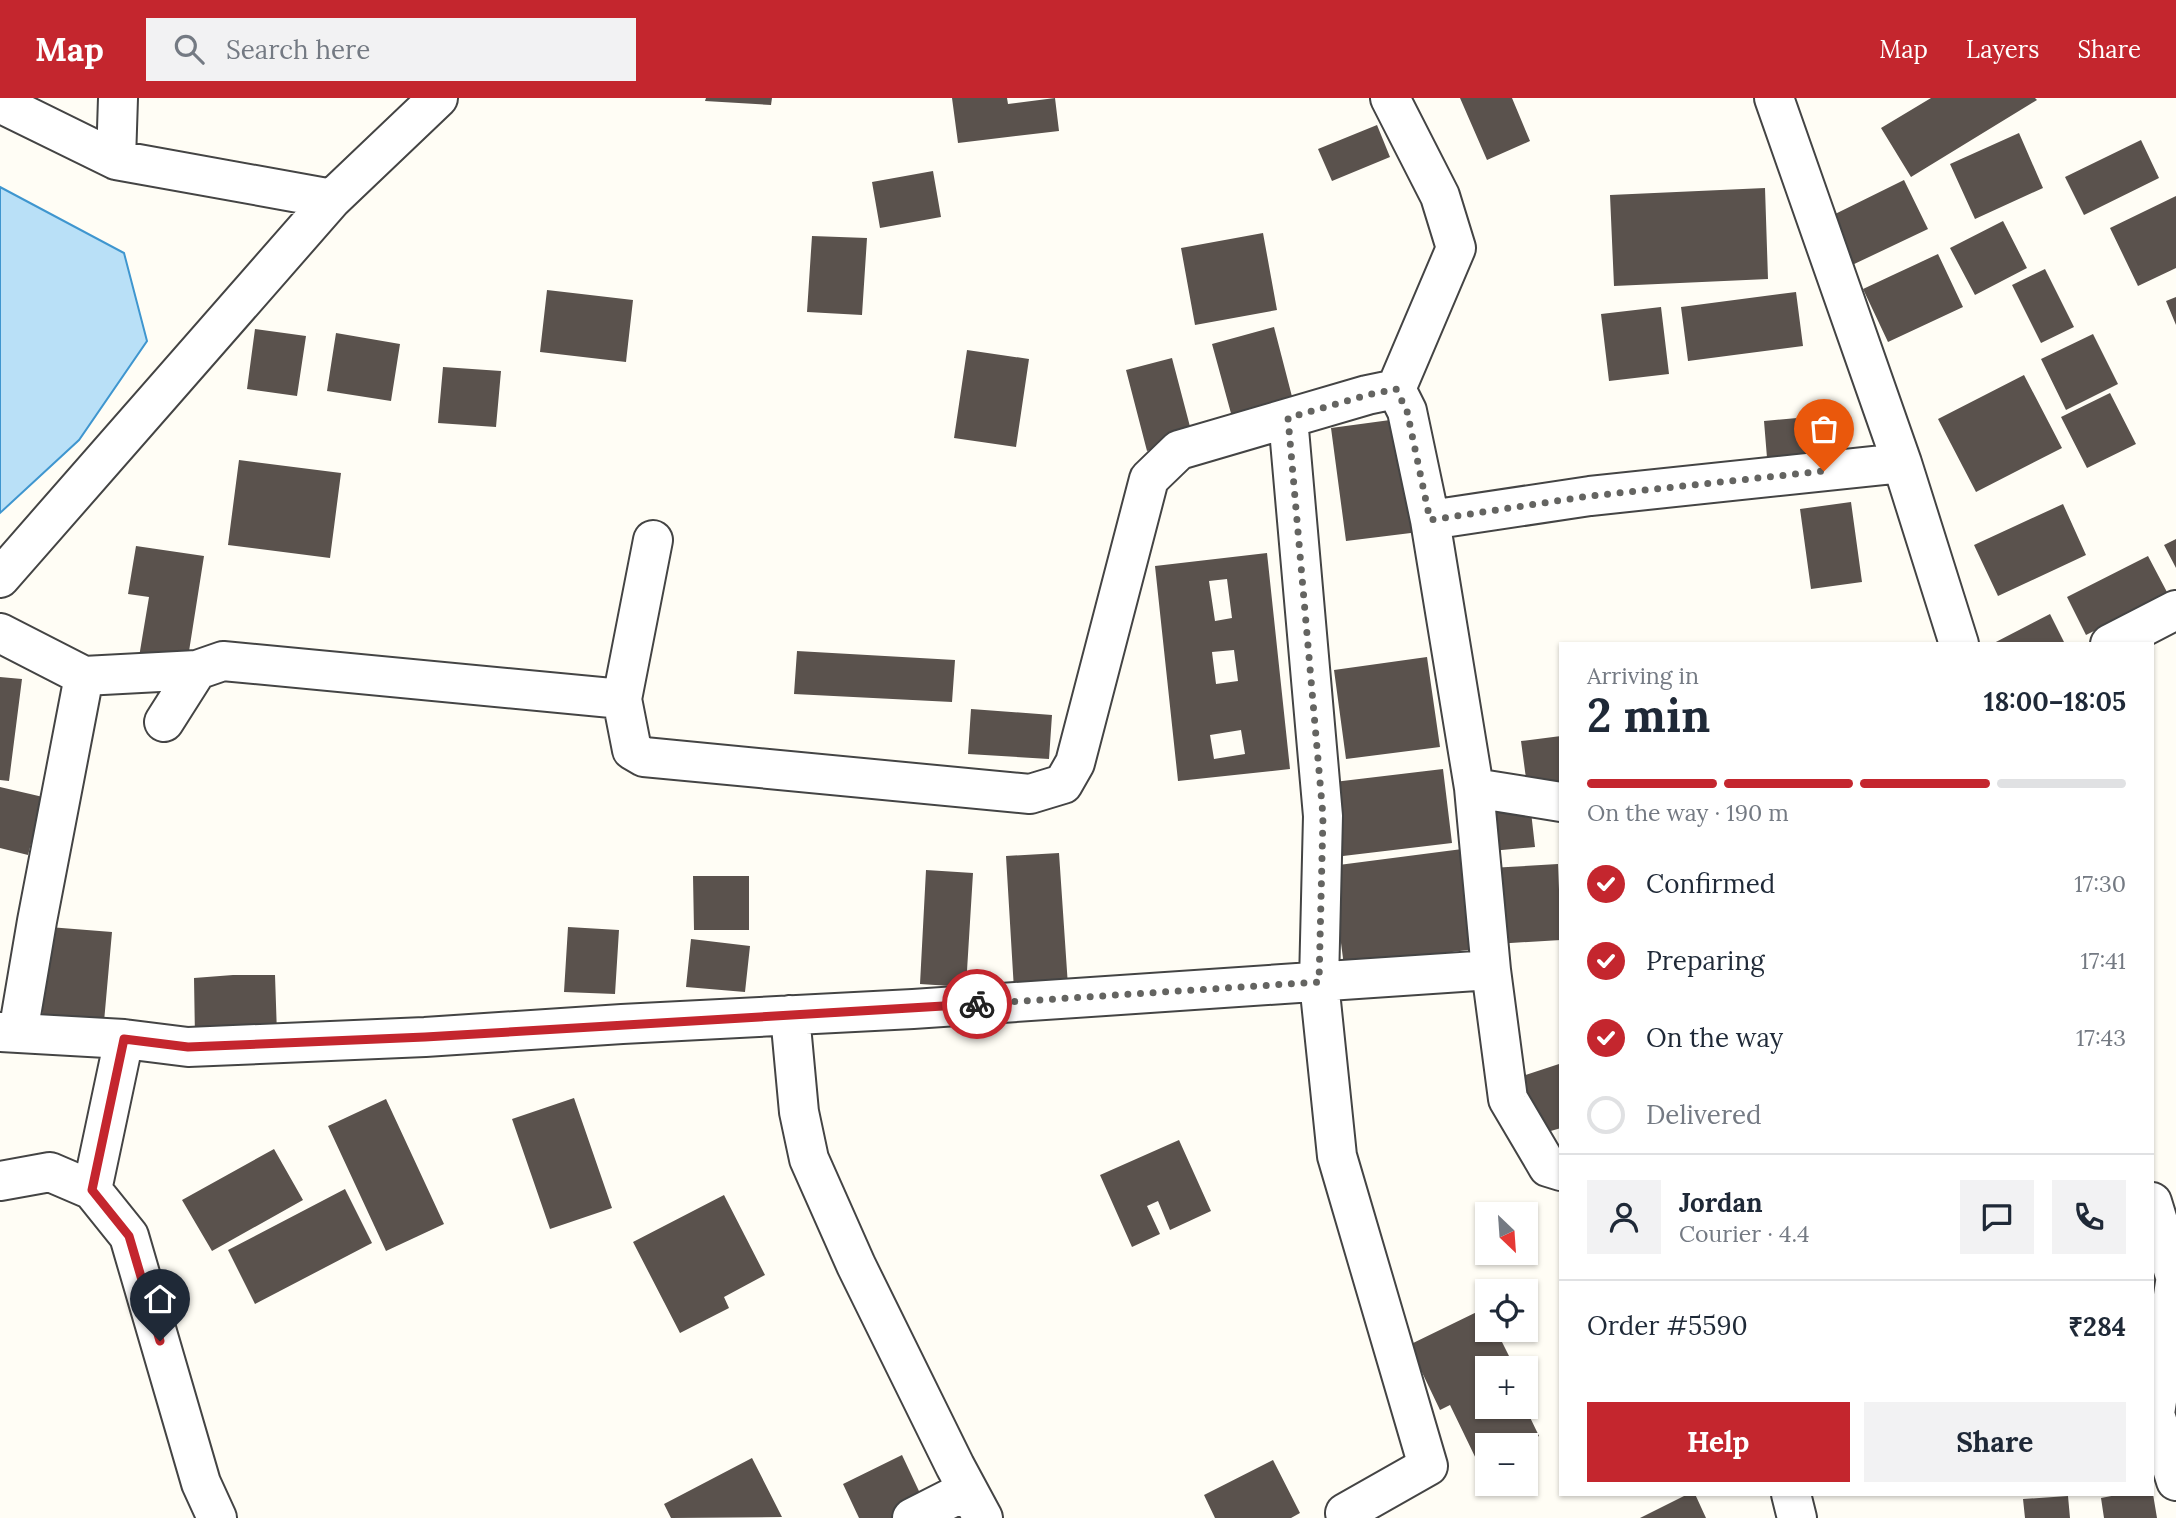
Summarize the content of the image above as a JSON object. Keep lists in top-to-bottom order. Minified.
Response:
{"north":"bottom right","page":{"header":"Map","search":"Search here","nav":["Map","Layers","Share"],"heading":["2 min","Arriving in","18:00–18:05"],"panel":["Jordan","Courier · 4.4","Order #5590","₹284"],"bar":"On the way · 190 m","list":[["Confirmed","17:30"],["Preparing","17:41"],["On the way","17:43"],"Delivered"],"map_buttons":["+","−"],"buttons":["Help","Share"]}}
